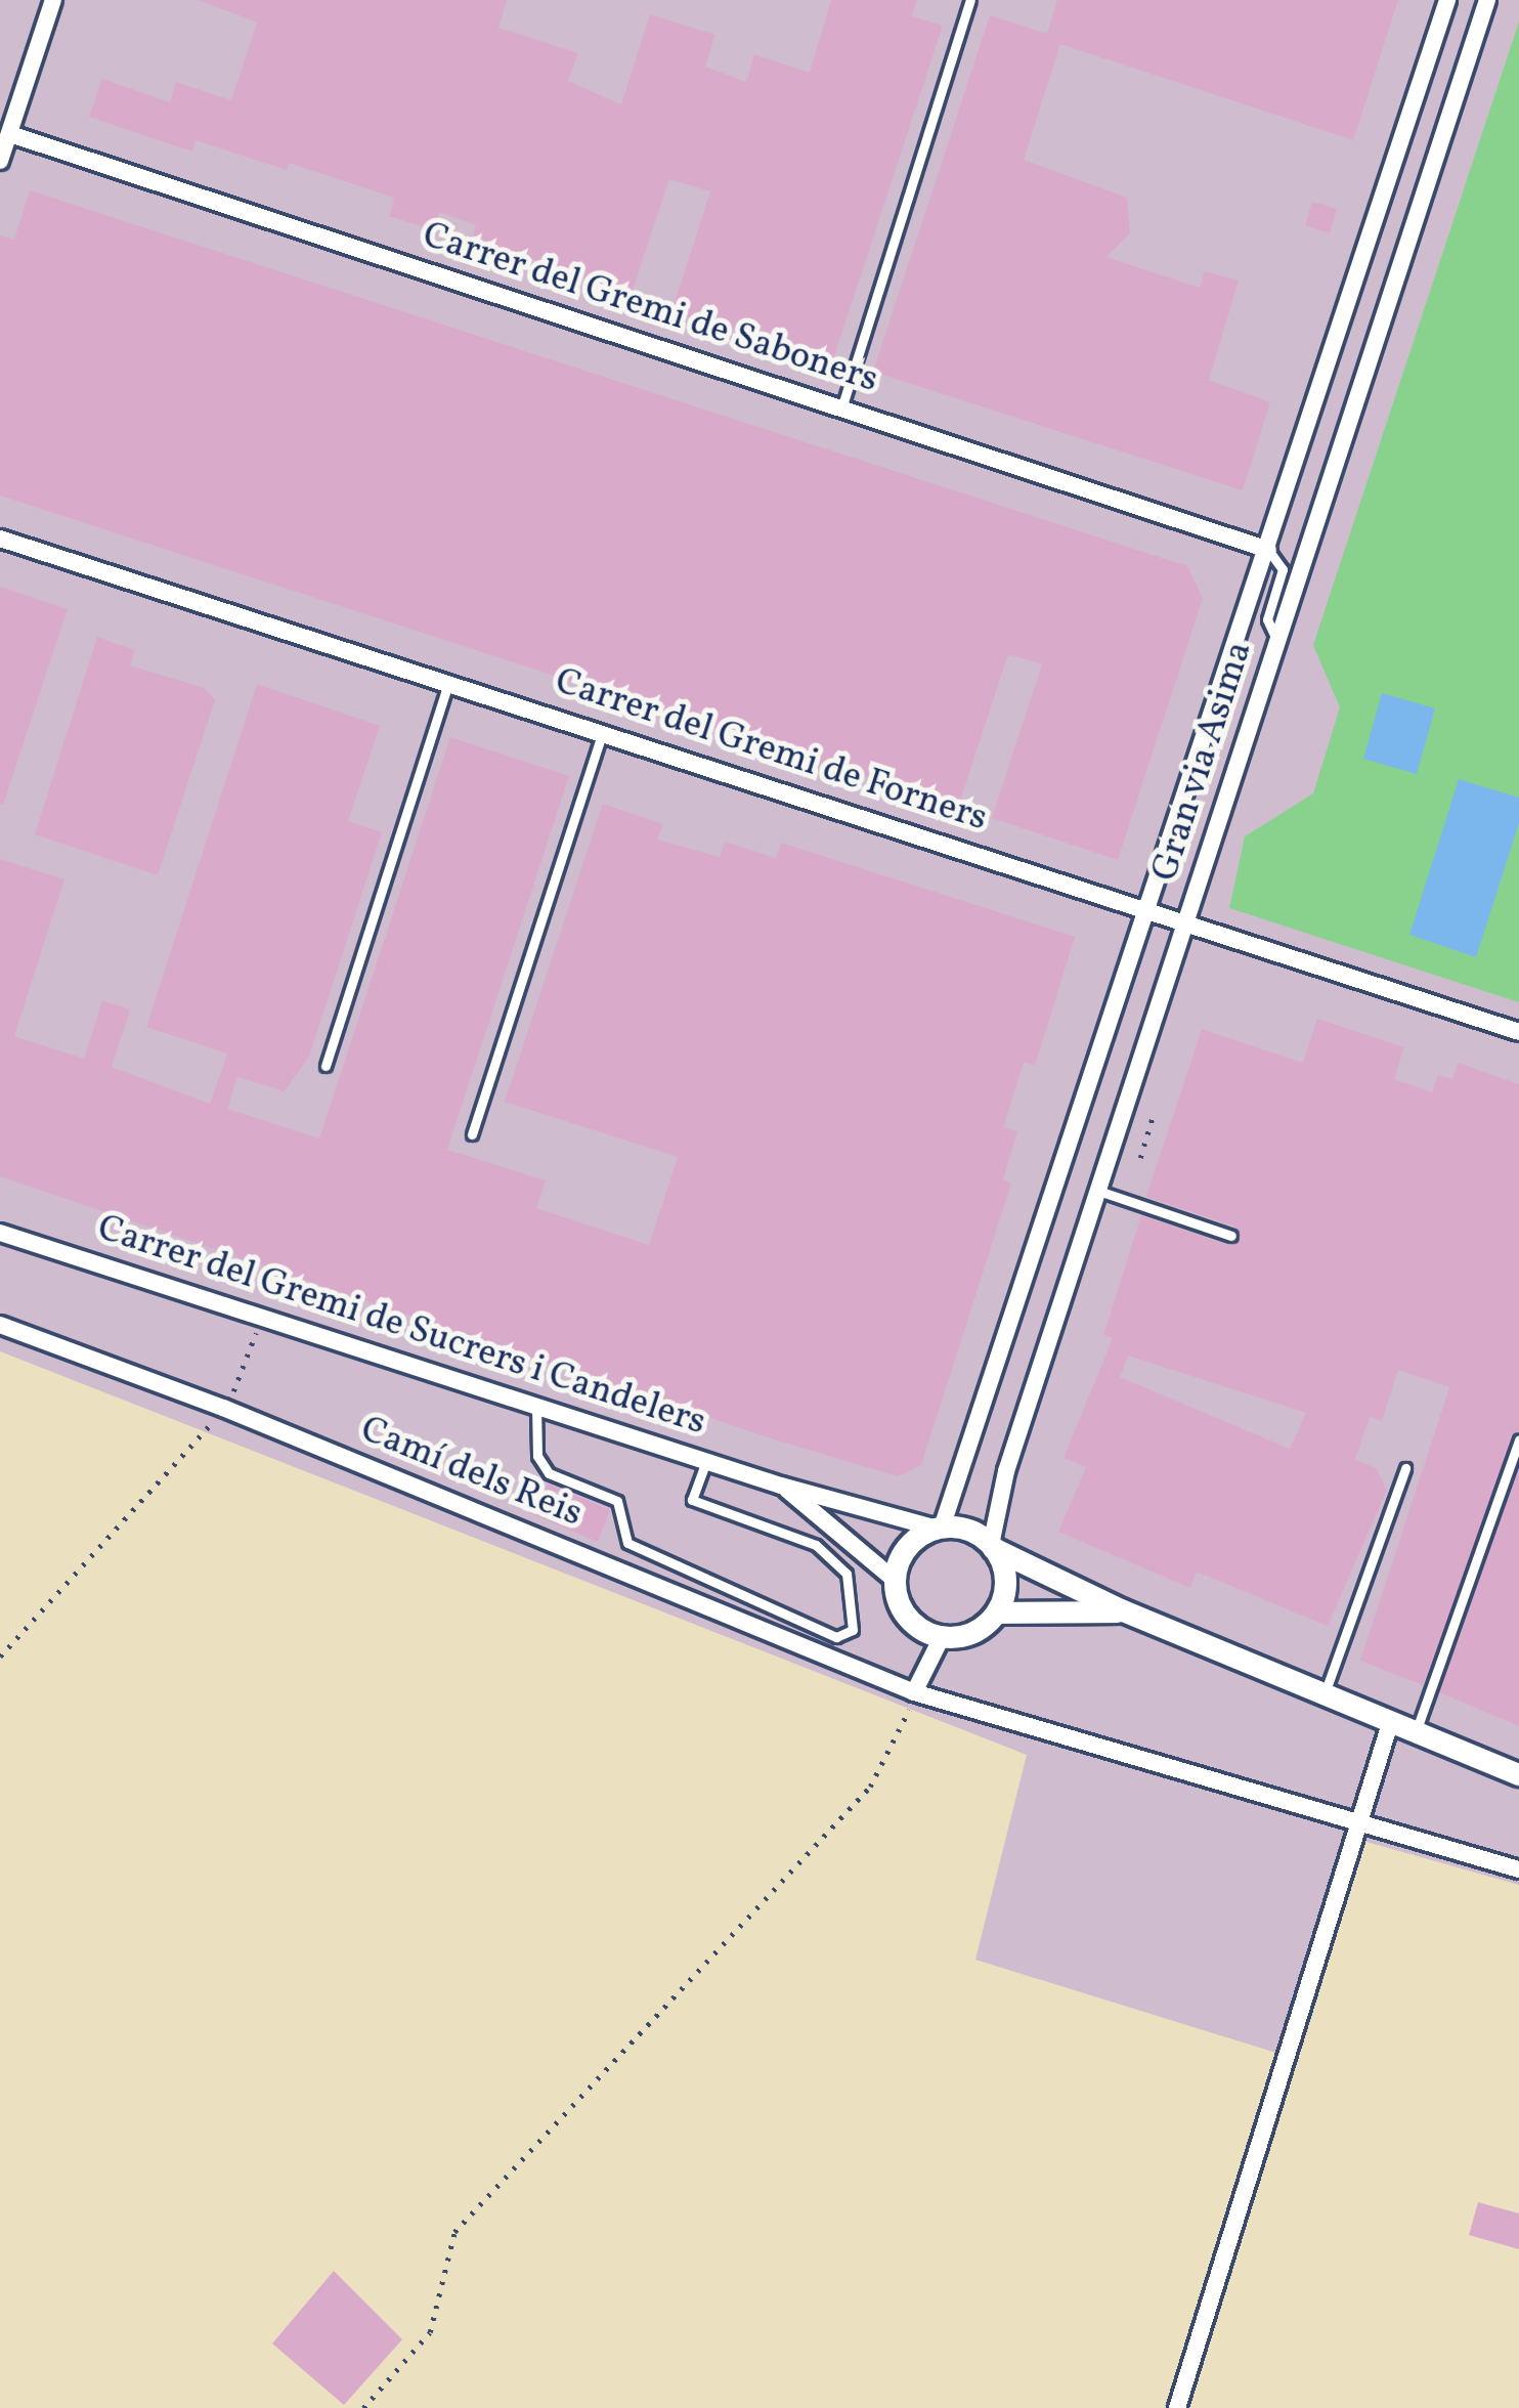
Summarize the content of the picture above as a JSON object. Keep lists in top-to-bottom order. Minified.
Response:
{"streets":{"street":["Carrer del Gremi de Saboners","Carrer del Gremi de Forners","Gran via Asima","Carrer del Gremi de Sucrers i Candelers","Camí dels Reis"]},"crossings":[["Carrer del Gremi de Saboners","Gran via Asima"],["Carrer del Gremi de Forners","Gran via Asima"],["Gran via Asima","Carrer del Gremi de Sucrers i Candelers"]]}
